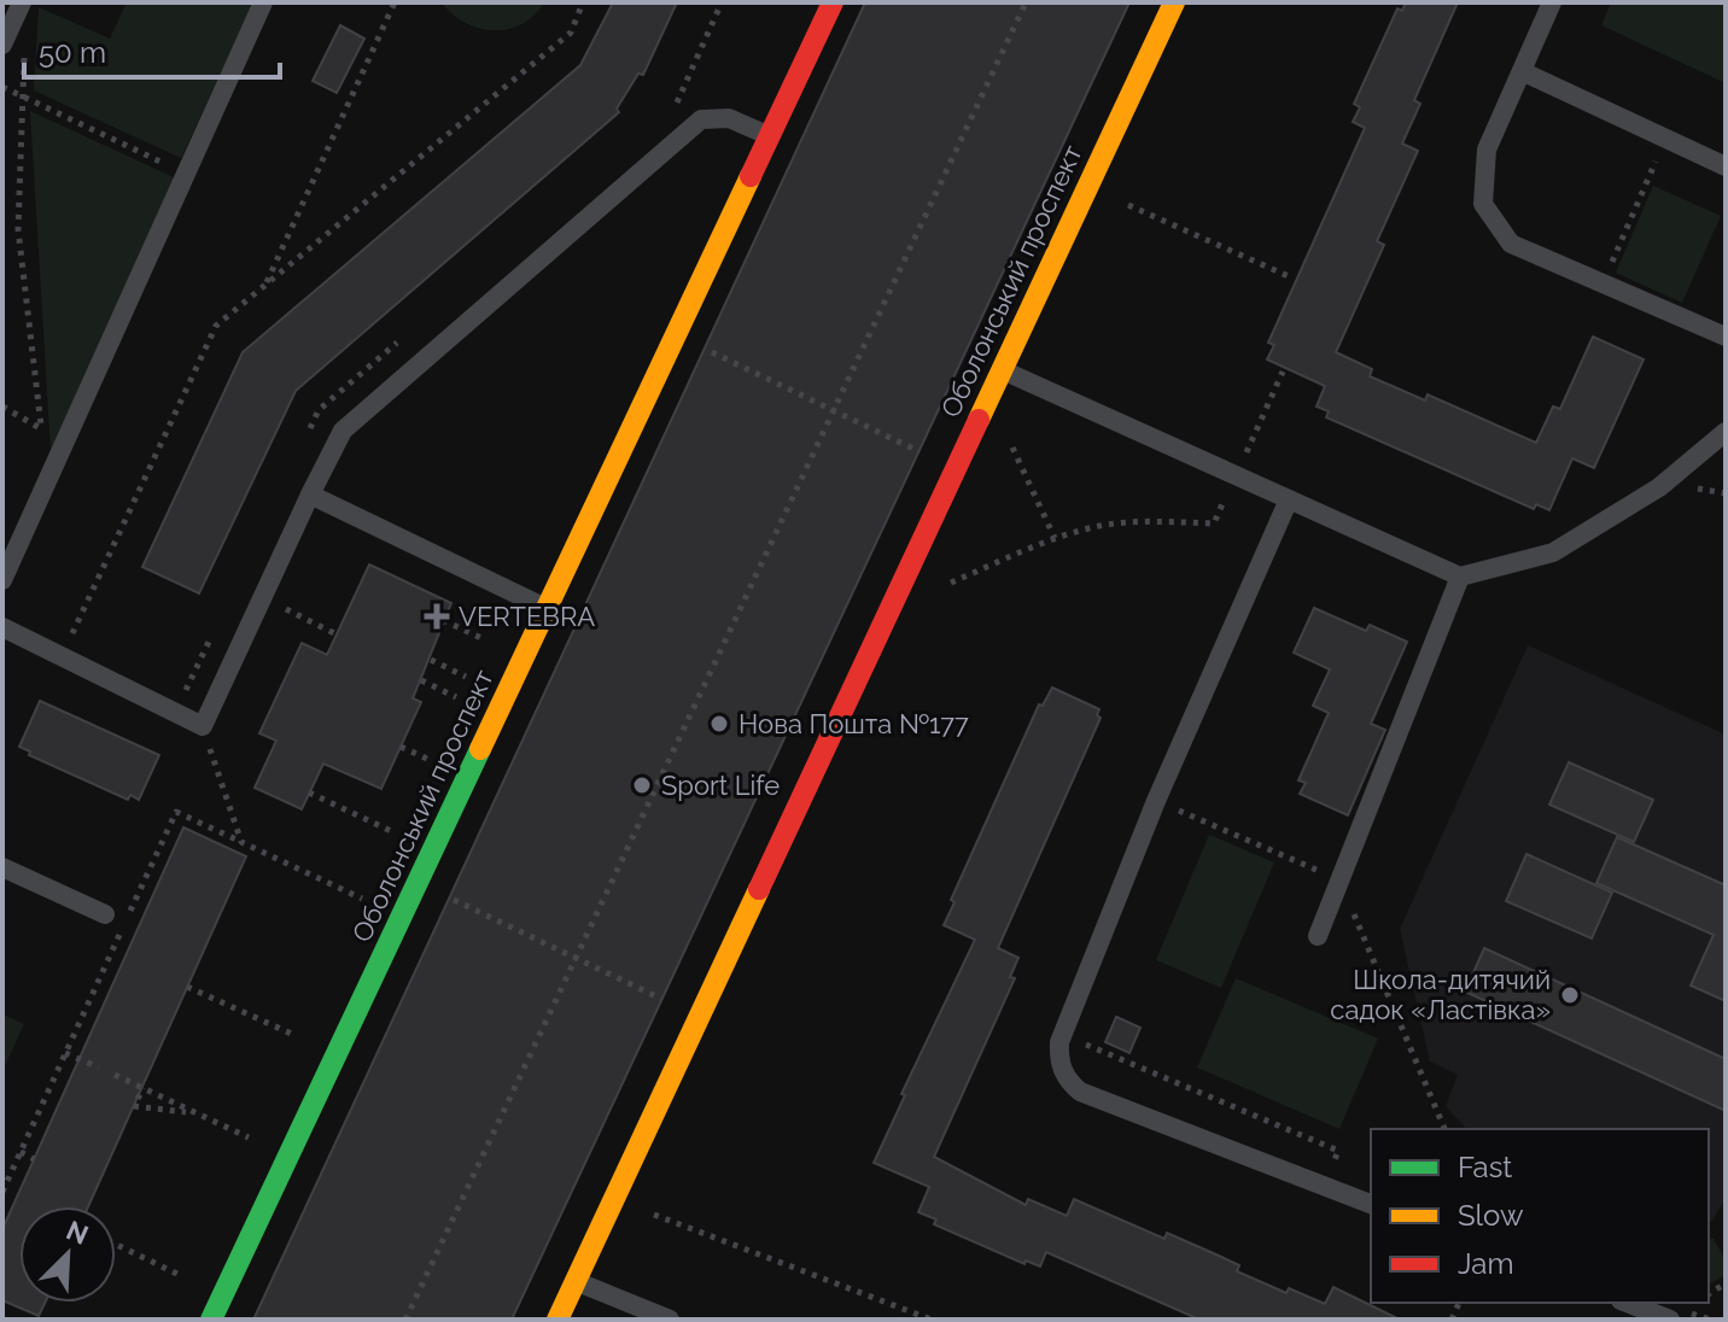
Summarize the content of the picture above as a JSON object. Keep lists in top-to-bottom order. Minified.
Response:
{"streets":{"main road":["Оболонський проспект"]},"places":{"health":["VERTEBRA"],"other":["Нова Пошта №177","Sport Life","Школа-дитячий садок «Ластівка»"]},"legend":["Fast","Slow","Jam"],"scale_bar":"50 m","north":"top right"}
